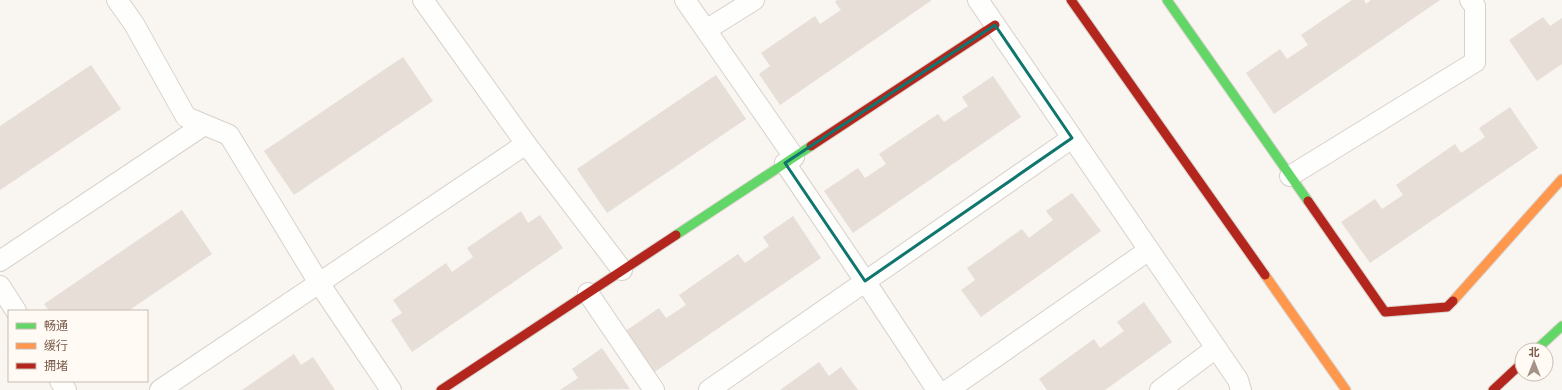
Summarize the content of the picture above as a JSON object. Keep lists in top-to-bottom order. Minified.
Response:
{"legend":["畅通","缓行","拥堵"],"north":"top"}
